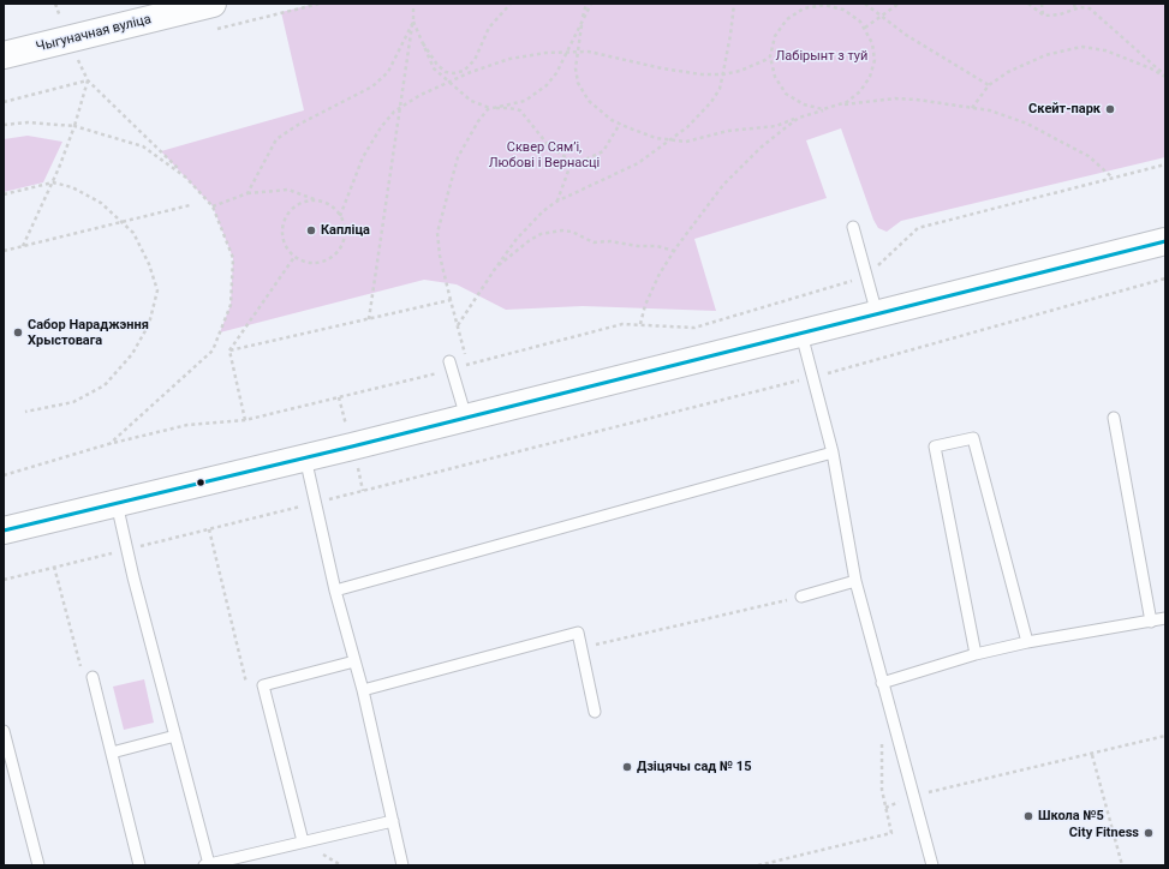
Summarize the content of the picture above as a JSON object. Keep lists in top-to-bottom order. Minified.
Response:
{"streets":{"main road":["Чыгуначная вуліца"]},"parks":["Лабірынт з туй","Сквер Сямʼі, Любові і Вернасці"],"places":["Скейт-парк","Капліца","Сабор Нараджэння Хрыстовага","Дзіцячы сад № 15","Школа №5","City Fitness"]}
